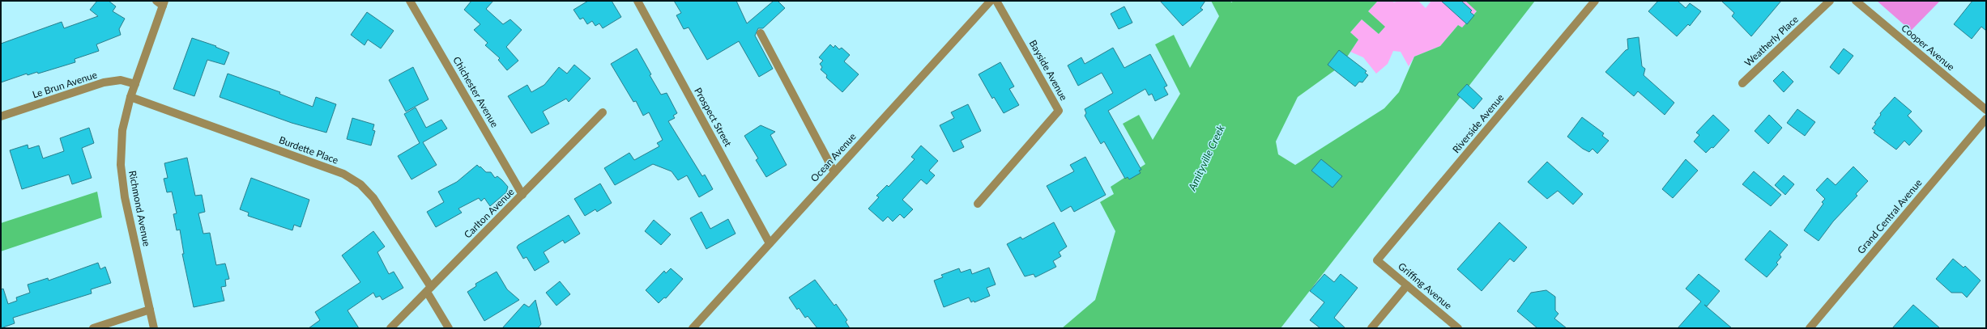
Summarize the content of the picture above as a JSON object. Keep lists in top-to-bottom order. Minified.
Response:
{"streets":{"street":["Weatherly Place","Cooper Avenue","Bayside Avenue","Le Brun Avenue","Chichester Avenue","Prospect Street","Riverside Avenue","Burdette Place","Ocean Avenue","Richmond Avenue","Carlton Avenue","Grand Central Avenue","Griffing Avenue"]},"crossings":[["Le Brun Avenue","Richmond Avenue"],["Chichester Avenue","Carlton Avenue"],["Prospect Street","Ocean Avenue"],["Riverside Avenue","Griffing Avenue"],["Burdette Place","Richmond Avenue"],["Burdette Place","Carlton Avenue"]],"water":["Amityville Creek"]}
